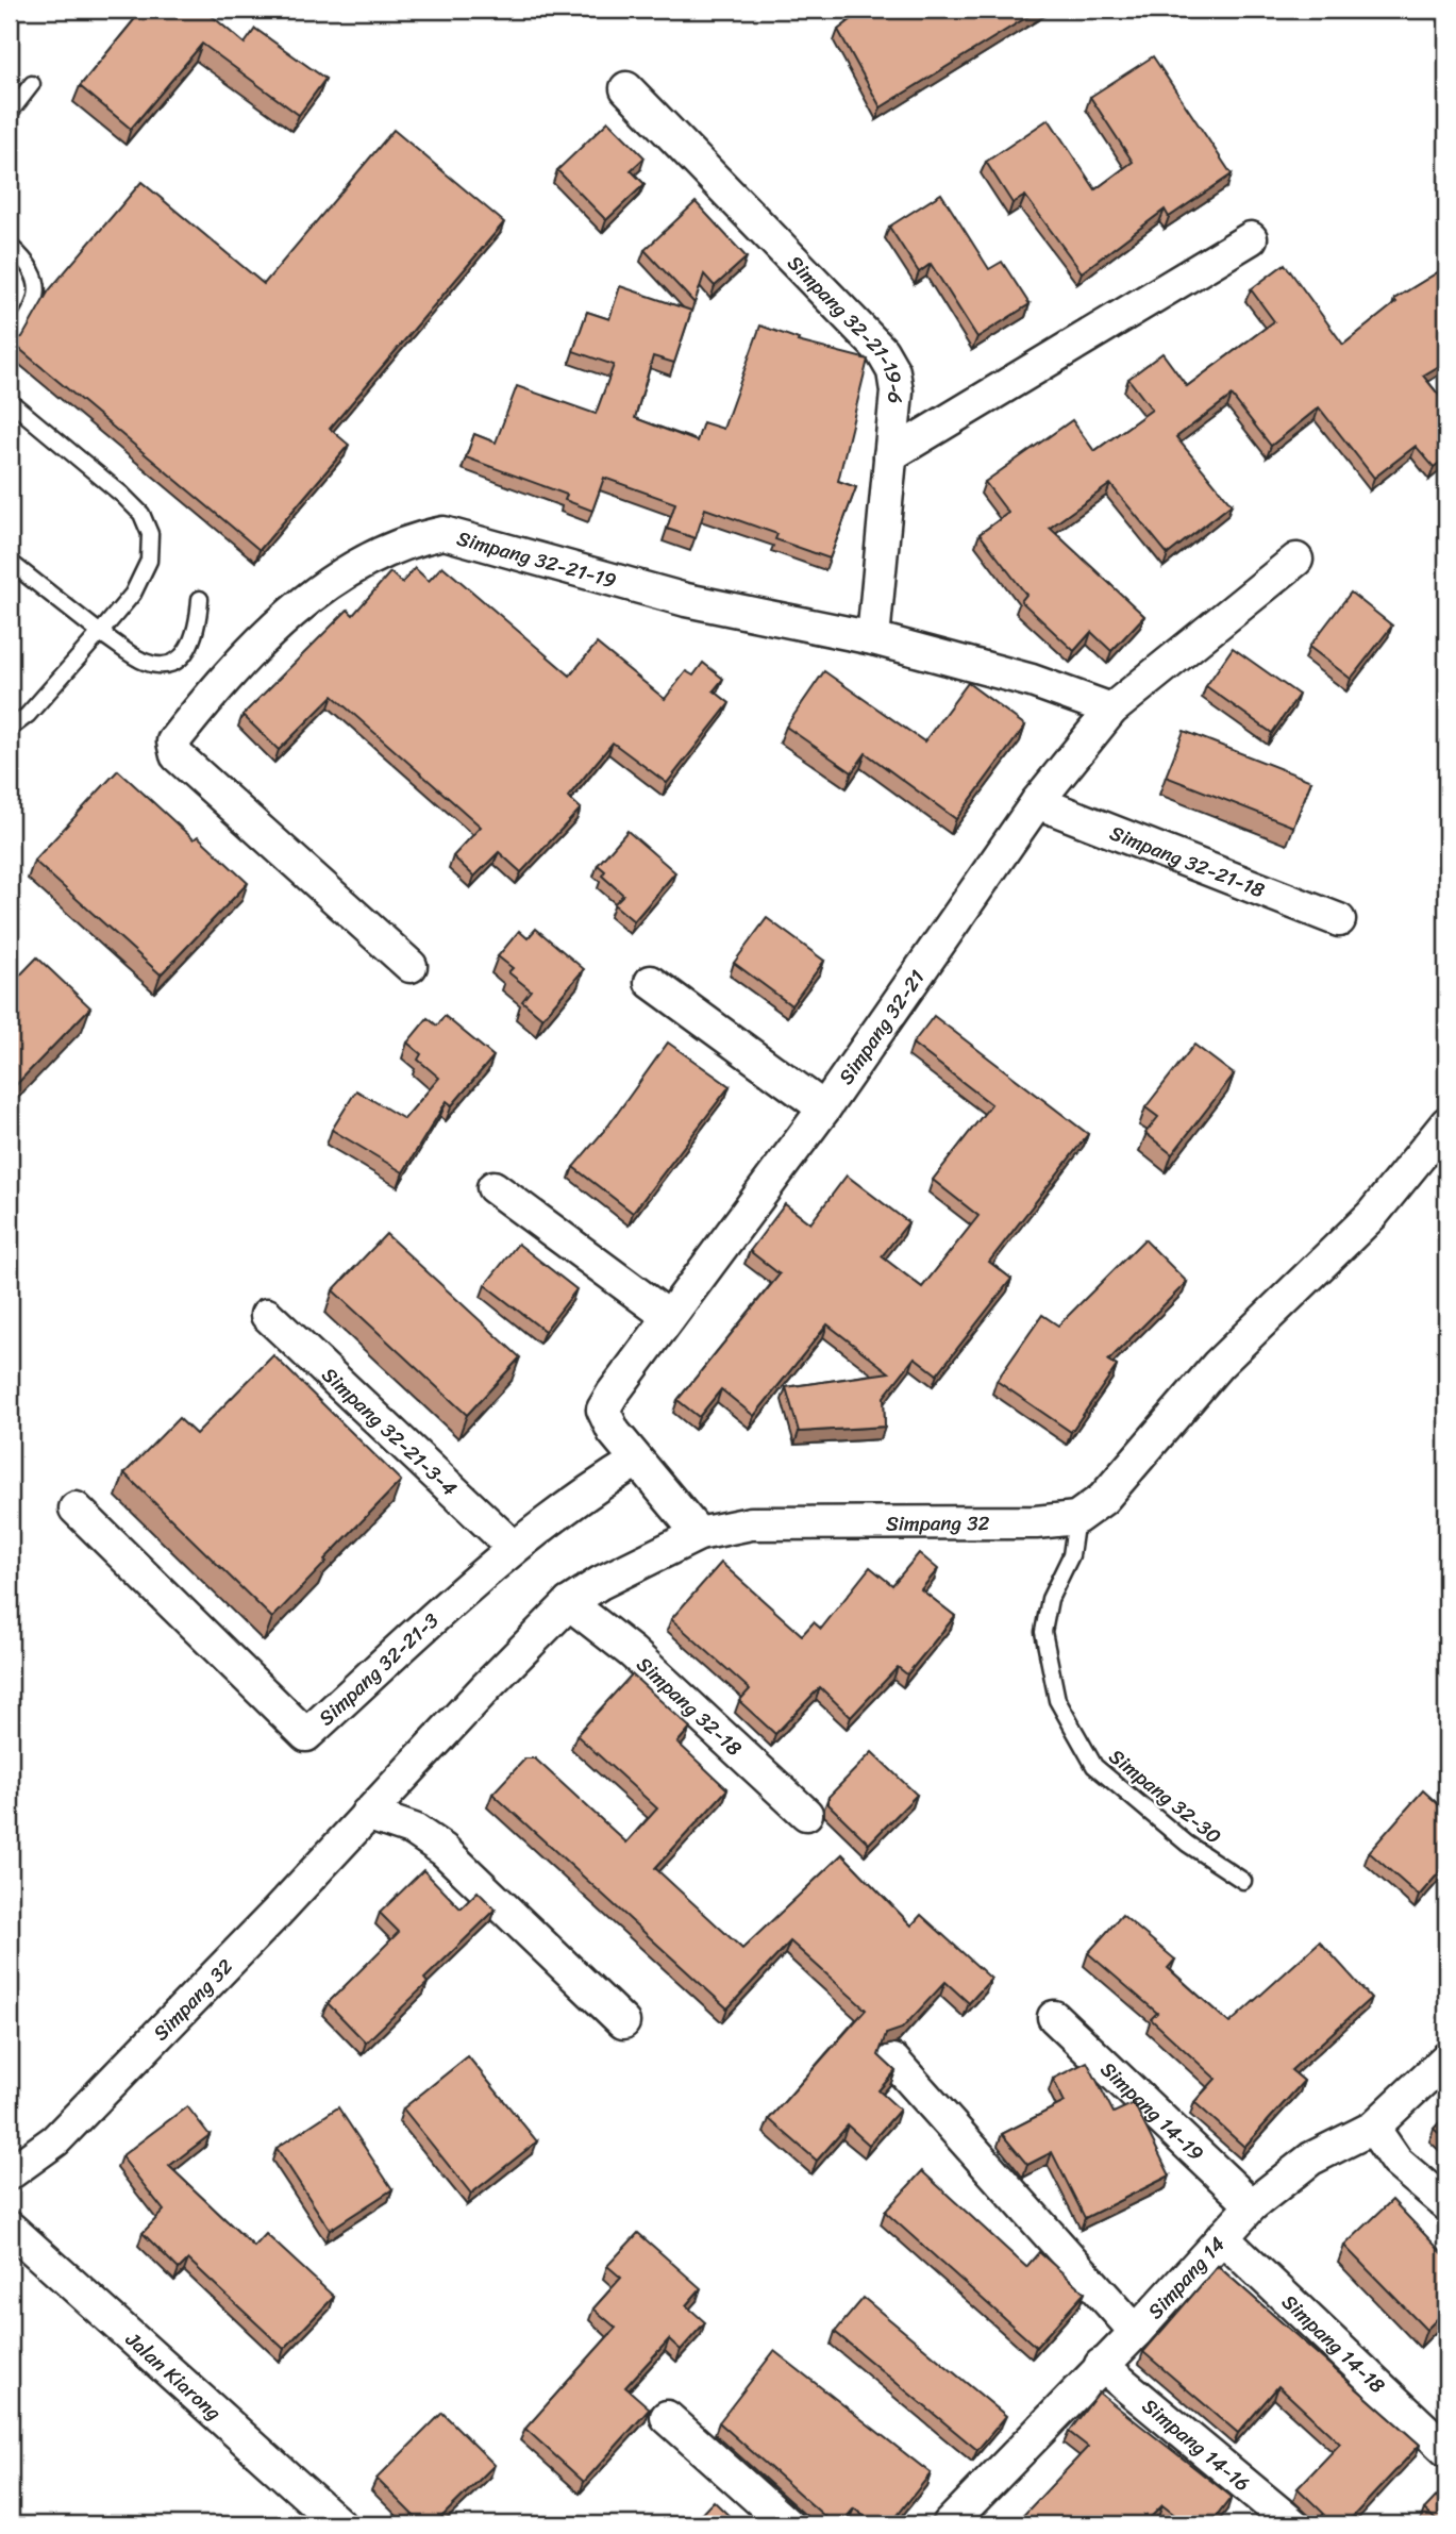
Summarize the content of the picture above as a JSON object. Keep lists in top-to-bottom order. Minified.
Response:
{"streets":{"street":["Simpang 32-21-19-6","Simpang 32-21-19","Simpang 32-21-18","Simpang 32-21","Simpang 32-21-3-4","Simpang 32","Simpang 32-21-3","Simpang 32-18","Simpang 14-19","Simpang 14","Simpang 14-18","Jalan Kiarong","Simpang 14-16"],"lane":["Simpang 32-30"]},"crossings":[["Simpang 32-21-19-6","Simpang 32-21-19"],["Simpang 32-21-19","Simpang 32-21"],["Simpang 32-21-18","Simpang 32-21"],["Simpang 32-21","Simpang 32"],["Simpang 32-21","Simpang 32-21-3"],["Simpang 32-21-3-4","Simpang 32-21-3"],["Simpang 32","Simpang 32-18"],["Simpang 32","Simpang 32-30"],["Simpang 14-19","Simpang 14"],["Simpang 14","Simpang 14-18"],["Simpang 14","Simpang 14-16"]]}
